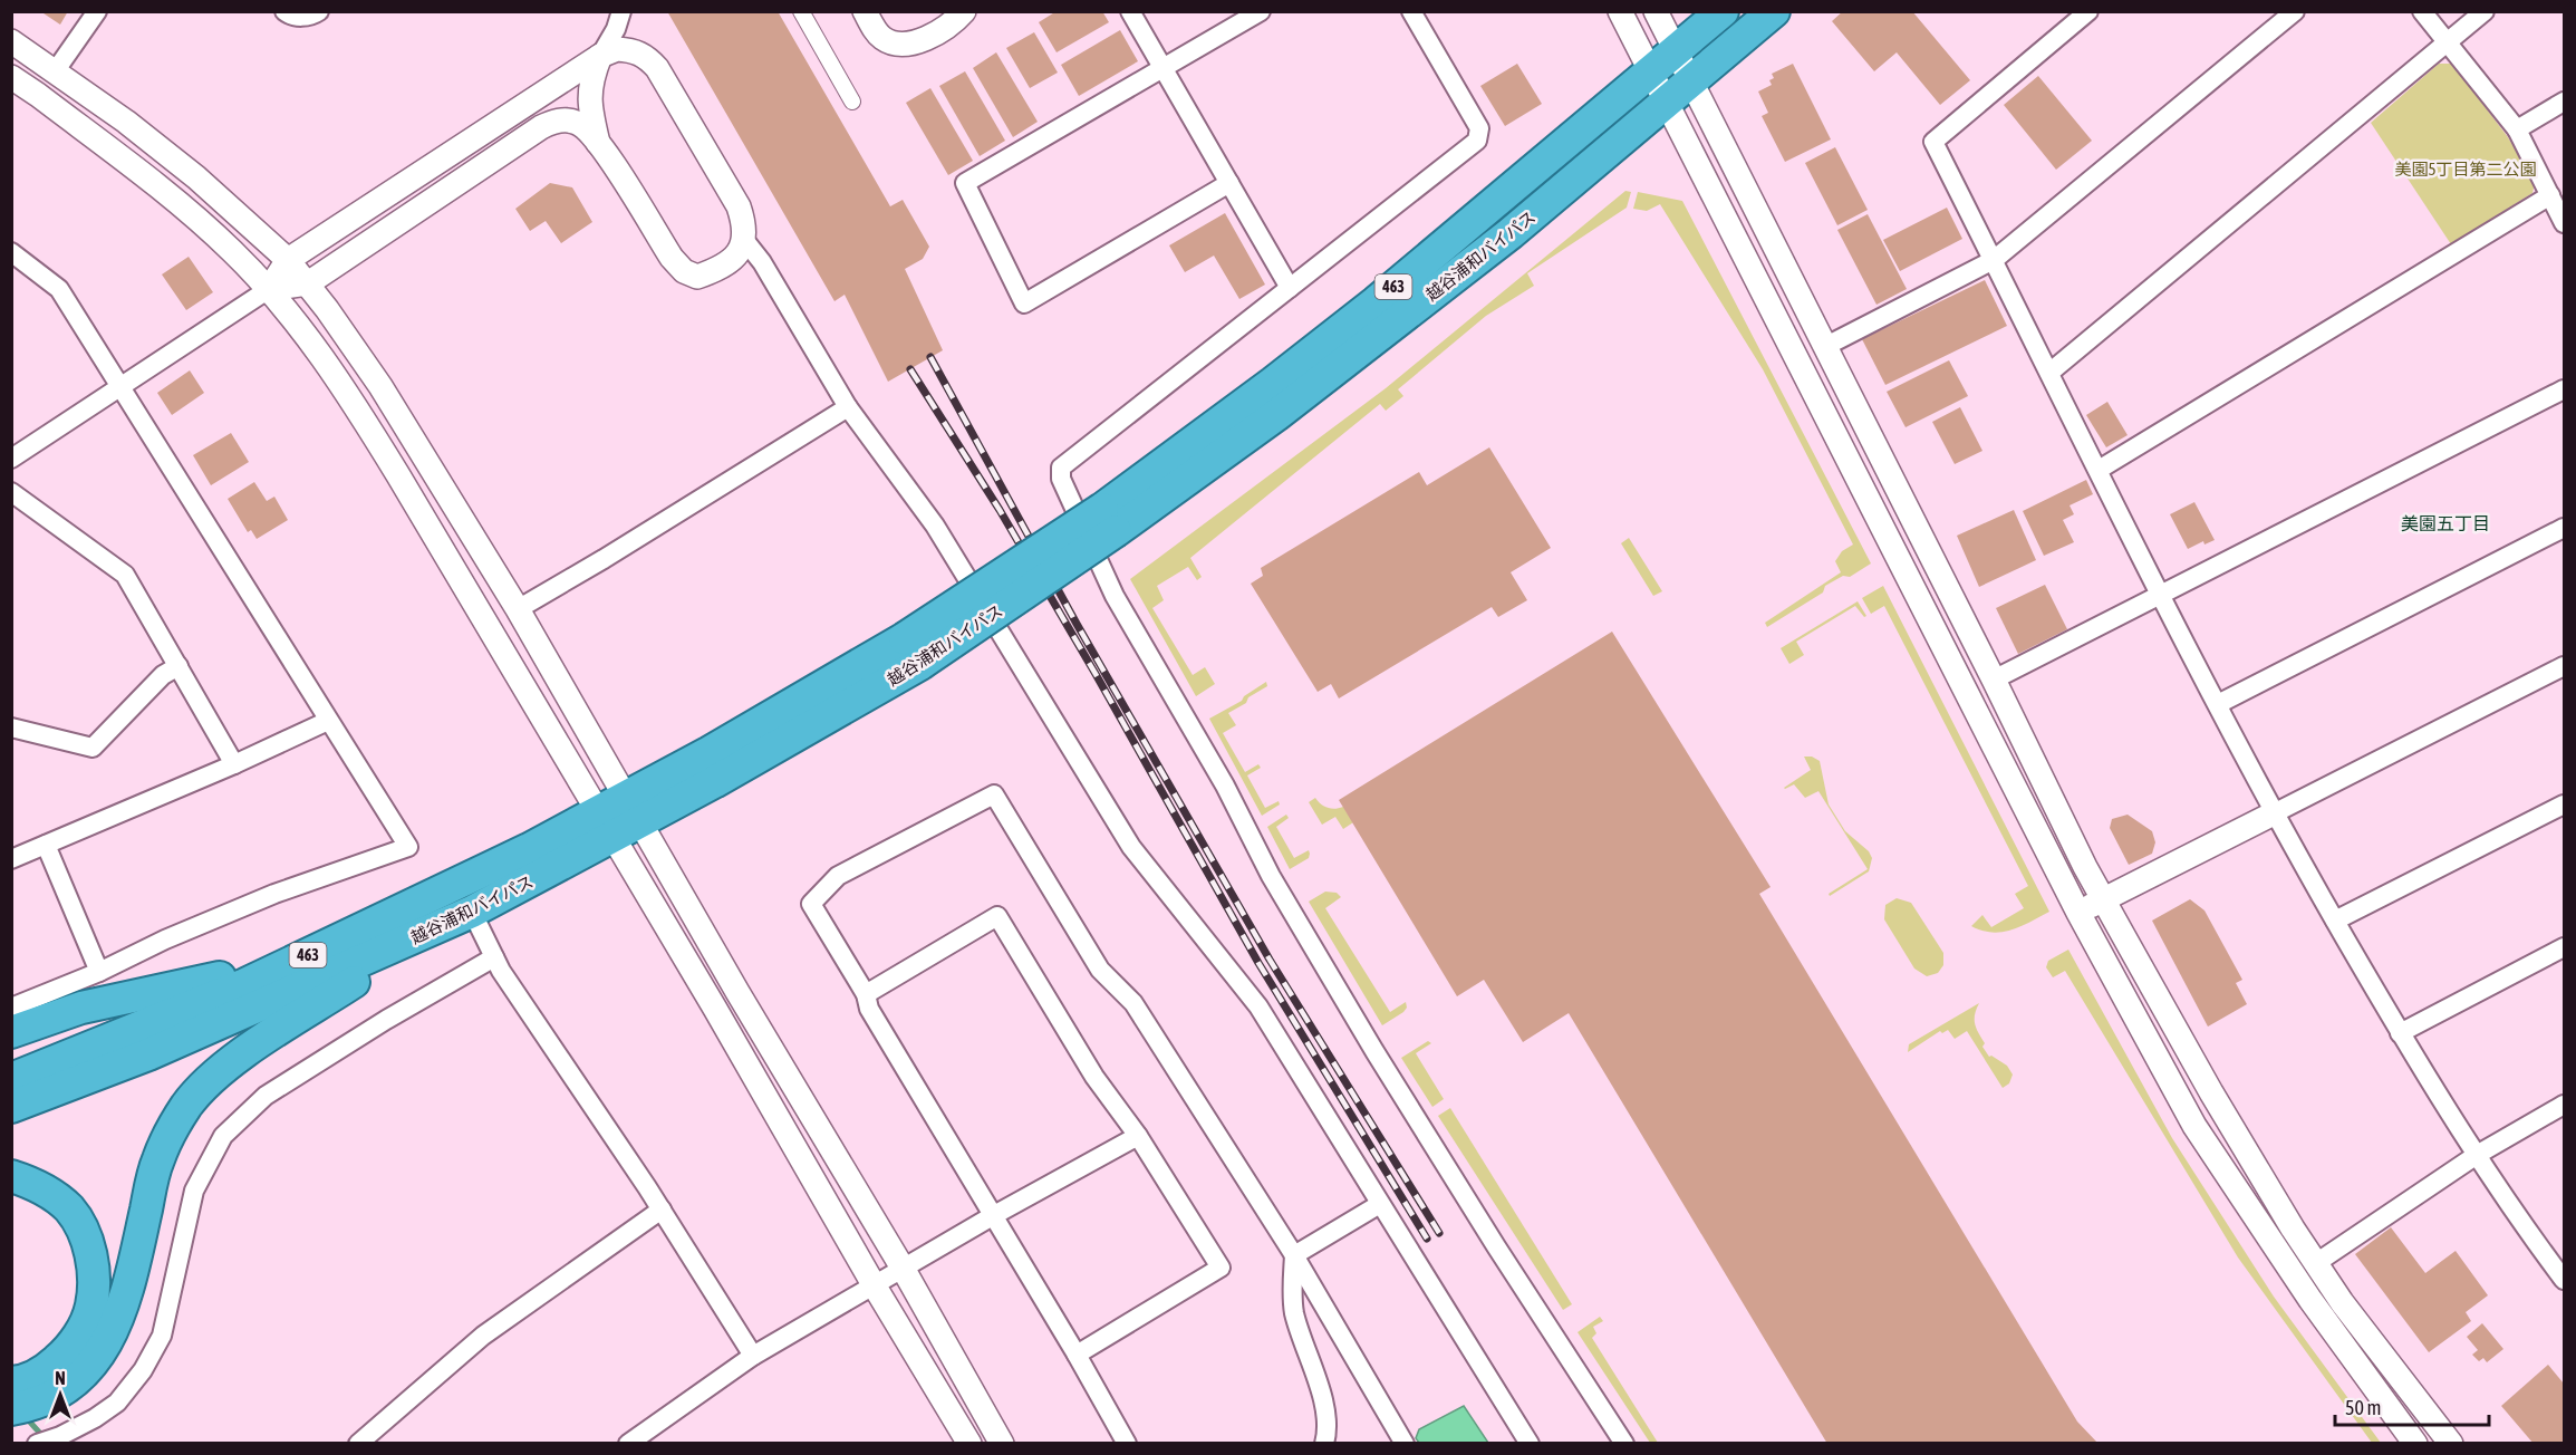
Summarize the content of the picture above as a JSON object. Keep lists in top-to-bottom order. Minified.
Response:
{"streets":{"highway":["越谷浦和バイパス","463"]},"crossings":[["越谷浦和バイパス","463"]],"districts":["美園五丁目"],"parks":["美園5丁目第二公園"],"scale_bar":"50 m","north":"top"}
